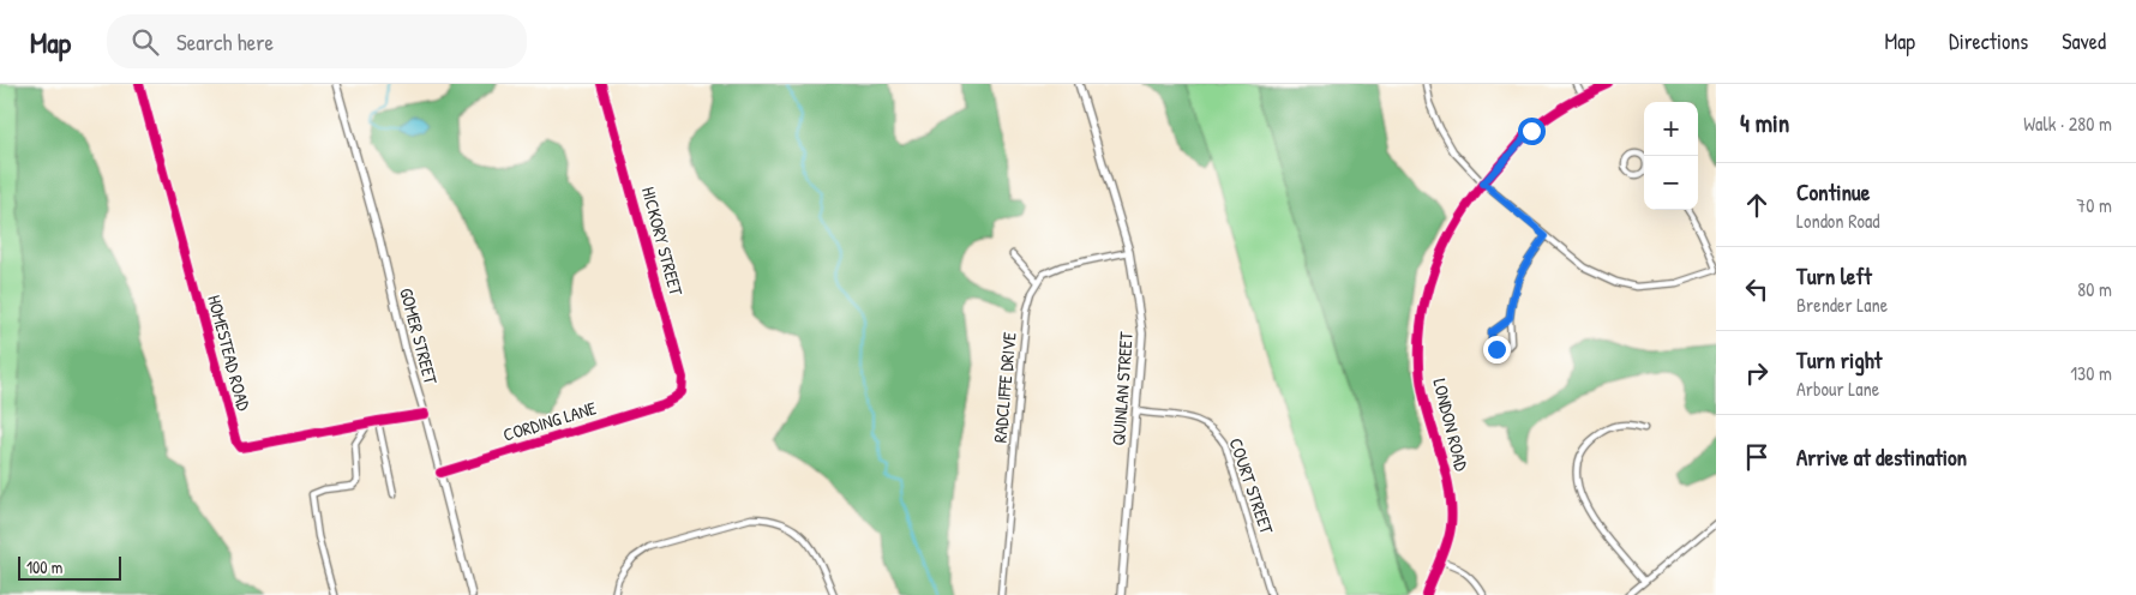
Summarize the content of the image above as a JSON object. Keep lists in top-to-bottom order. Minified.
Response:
{"streets":{"street":["HICKORY STREET","GOMER STREET","HOMESTEAD ROAD","RADCLIFFE DRIVE","QUINLAN STREET","CORDING LANE","LONDON ROAD","COURT STREET"]},"crossings":[["HICKORY STREET","CORDING LANE"],["GOMER STREET","HOMESTEAD ROAD"],["GOMER STREET","CORDING LANE"],["QUINLAN STREET","COURT STREET"]],"scale_bar":"100 m","page":{"header":"Map","search":"Search here","nav":["Map","Directions","Saved"],"heading":["4 min","Walk · 280 m"],"map_buttons":["+","−"],"list":[["Continue","London Road","70 m"],["Turn left","Brender Lane","80 m"],["Turn right","Arbour Lane","130 m"],"Arrive at destination"],"scale":"100 m"}}
